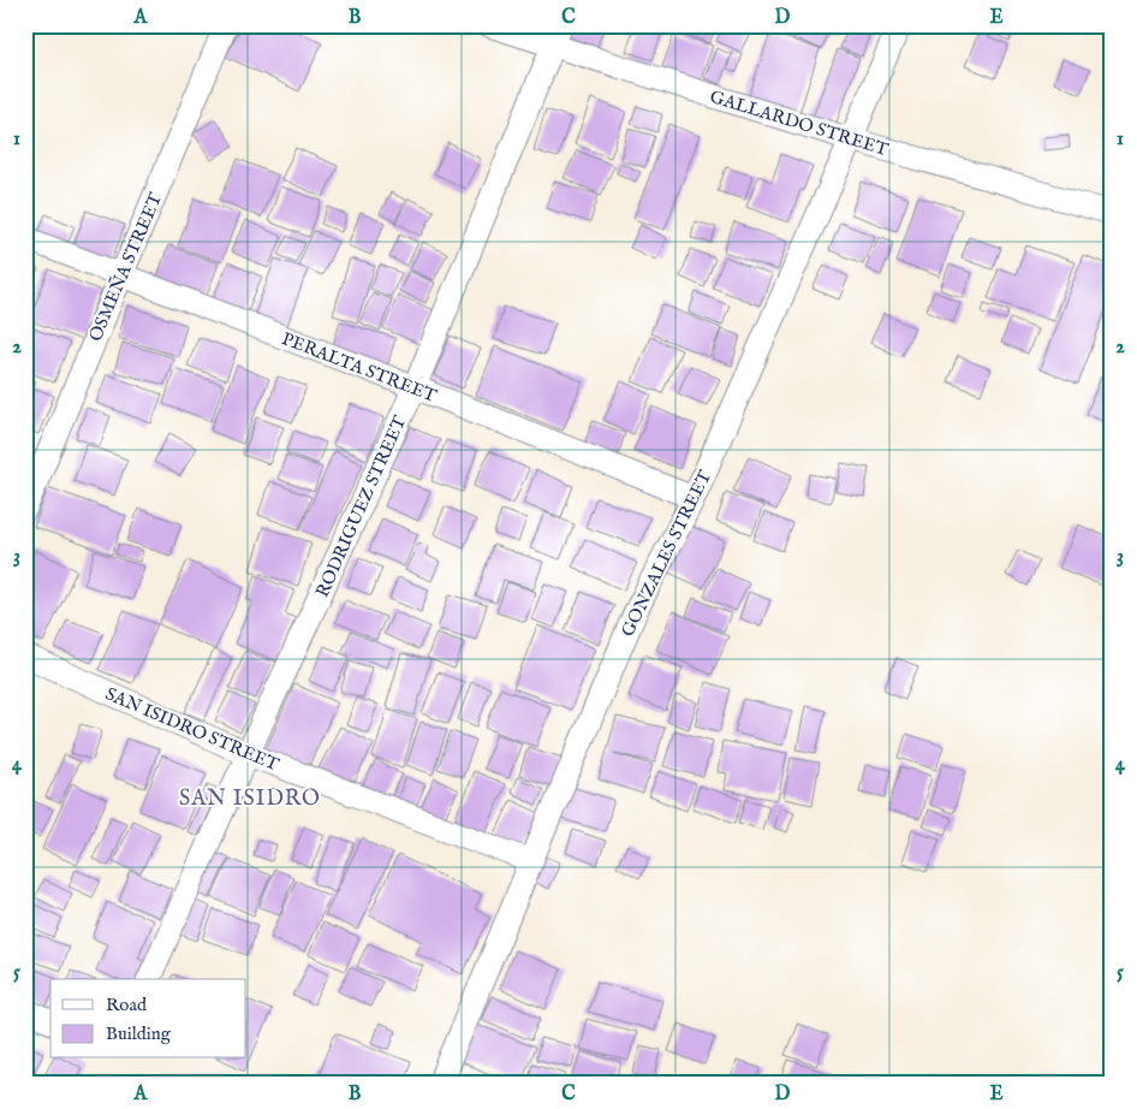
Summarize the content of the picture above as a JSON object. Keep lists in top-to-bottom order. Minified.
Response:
{"streets":{"street":["GALLARDO STREET","OSMEÑA STREET","PERALTA STREET","RODRIGUEZ STREET","GONZALES STREET","SAN ISIDRO STREET"]},"crossings":[["GALLARDO STREET","RODRIGUEZ STREET"],["GALLARDO STREET","GONZALES STREET"],["OSMEÑA STREET","PERALTA STREET"],["PERALTA STREET","RODRIGUEZ STREET"],["PERALTA STREET","GONZALES STREET"],["RODRIGUEZ STREET","SAN ISIDRO STREET"],["GONZALES STREET","SAN ISIDRO STREET"]],"districts":["SAN ISIDRO"],"legend":["Road","Building"],"grid":{"columns":["A","B","C","D","E"],"rows":["1","2","3","4","5"]}}
